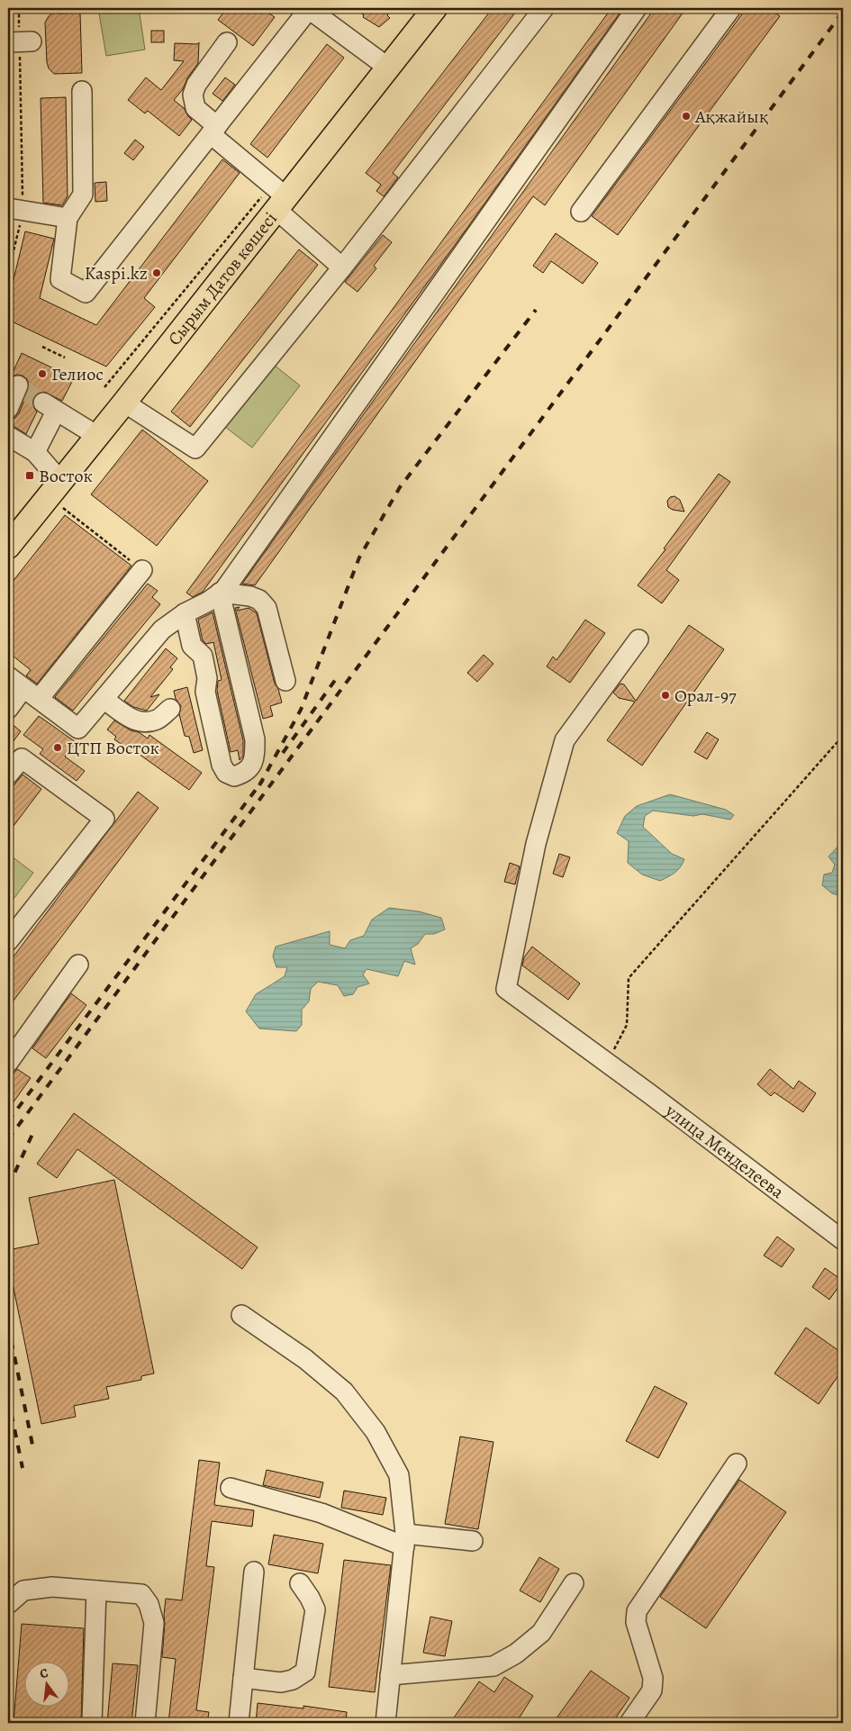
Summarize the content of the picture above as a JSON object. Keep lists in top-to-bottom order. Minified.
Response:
{"streets":{"main road":["Сырым Датов көшесі"],"street":["улица Менделеева"]},"places":{"other":["Ақжайық","Kaspi.kz","Гелиос","Орал-97","ЦТП Восток"],"transit":["Восток"]},"north":"top"}
